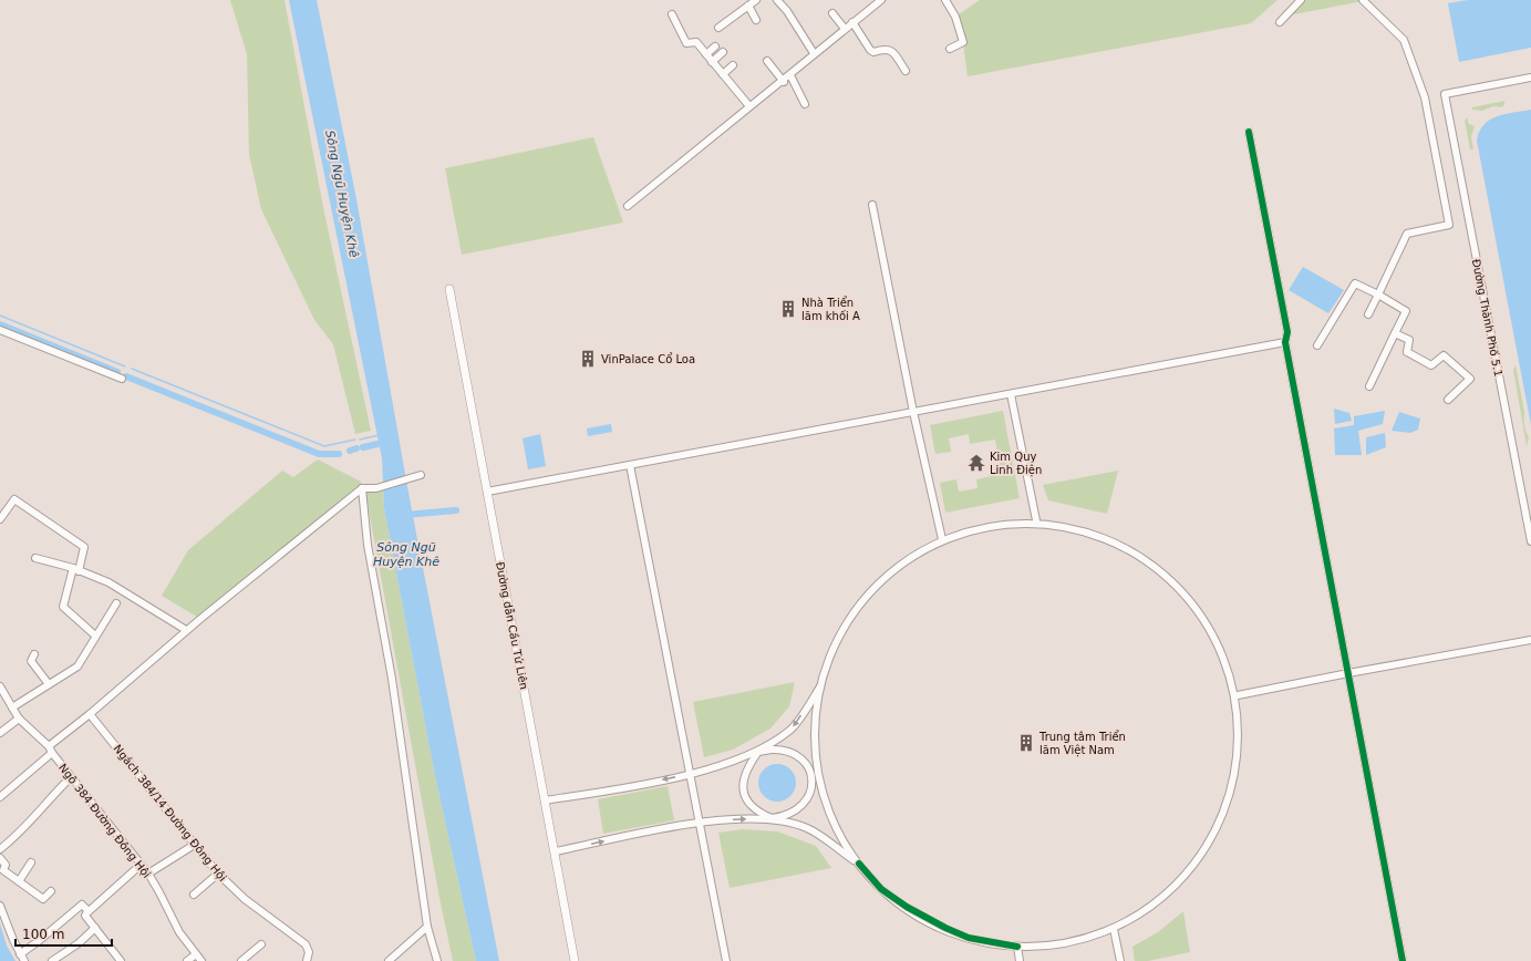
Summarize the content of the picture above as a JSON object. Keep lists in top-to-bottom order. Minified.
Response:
{"streets":{"main road":["Đường dẫn Cầu Tứ Liên"],"street":["Đường Thành Phố 5.1","Ngách 384/14 Đường Đông Hội","Ngõ 384 Đường Đông Hội"]},"water":["Sông Ngũ Huyện Khê"],"places":{"building":["Nhà Triển lãm khối A","VinPalace Cổ Loa","Trung tâm Triển lãm Việt Nam"],"temple":["Kim Quy Linh Điện"]},"scale_bar":"100 m"}
